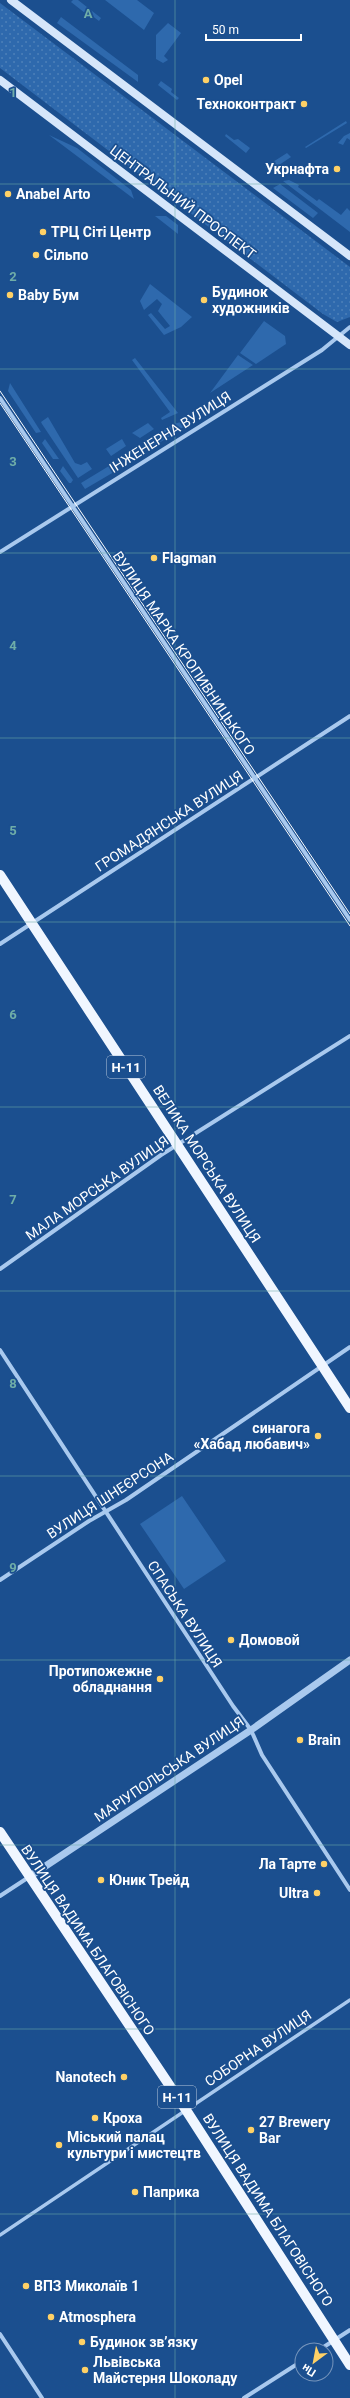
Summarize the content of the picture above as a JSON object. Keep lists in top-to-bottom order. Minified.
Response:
{"streets":{"main road":["ЦЕНТРАЛЬНИЙ ПРОСПЕКТ","Н-11","ВЕЛИКА МОРСЬКА ВУЛИЦЯ","ВУЛИЦЯ ВАДИМА БЛАГОВІСНОГО"],"street":["ІНЖЕНЕРНА ВУЛИЦЯ","ВУЛИЦЯ МАРКА КРОПИВНИЦЬКОГО","ГРОМАДЯНСЬКА ВУЛИЦЯ","МАЛА МОРСЬКА ВУЛИЦЯ","ВУЛИЦЯ ШНЕЄРСОНА","СПАСЬКА ВУЛИЦЯ","МАРІУПОЛЬСЬКА ВУЛИЦЯ","СОБОРНА ВУЛИЦЯ"]},"crossings":[["ЦЕНТРАЛЬНИЙ ПРОСПЕКТ","ІНЖЕНЕРНА ВУЛИЦЯ"],["ІНЖЕНЕРНА ВУЛИЦЯ","ВУЛИЦЯ МАРКА КРОПИВНИЦЬКОГО"],["ВУЛИЦЯ МАРКА КРОПИВНИЦЬКОГО","ГРОМАДЯНСЬКА ВУЛИЦЯ"],["ГРОМАДЯНСЬКА ВУЛИЦЯ","ВЕЛИКА МОРСЬКА ВУЛИЦЯ"],["ВЕЛИКА МОРСЬКА ВУЛИЦЯ","МАЛА МОРСЬКА ВУЛИЦЯ"],["ВЕЛИКА МОРСЬКА ВУЛИЦЯ","ВУЛИЦЯ ШНЕЄРСОНА"],["ВУЛИЦЯ ШНЕЄРСОНА","СПАСЬКА ВУЛИЦЯ"],["СПАСЬКА ВУЛИЦЯ","МАРІУПОЛЬСЬКА ВУЛИЦЯ"],["МАРІУПОЛЬСЬКА ВУЛИЦЯ","ВУЛИЦЯ ВАДИМА БЛАГОВІСНОГО"],["ВУЛИЦЯ ВАДИМА БЛАГОВІСНОГО","СОБОРНА ВУЛИЦЯ"]],"places":["Opel","Техноконтракт","Укрнафта","Anabel Arto","ТРЦ Сіті Центр","Сільпо","Baby Бум","Будинок художників","Flagman","синагога «Хабад любавич»","Домовой","Протипожежне обладнання","Brain","Ла Тарте","Юник Трейд","Ultra","Nanotech","Кроха","27 Brewery Bar","Міський палац культури і мистецтв","Паприка","ВПЗ Миколаїв 1","Atmosphera","Будинок зв’язку","Львівська Майстерня Шоколаду"],"scale_bar":"50 m","north":"bottom left","grid":{"columns":["A"],"rows":["1","2","3","4","5","6","7","8","9"]}}
